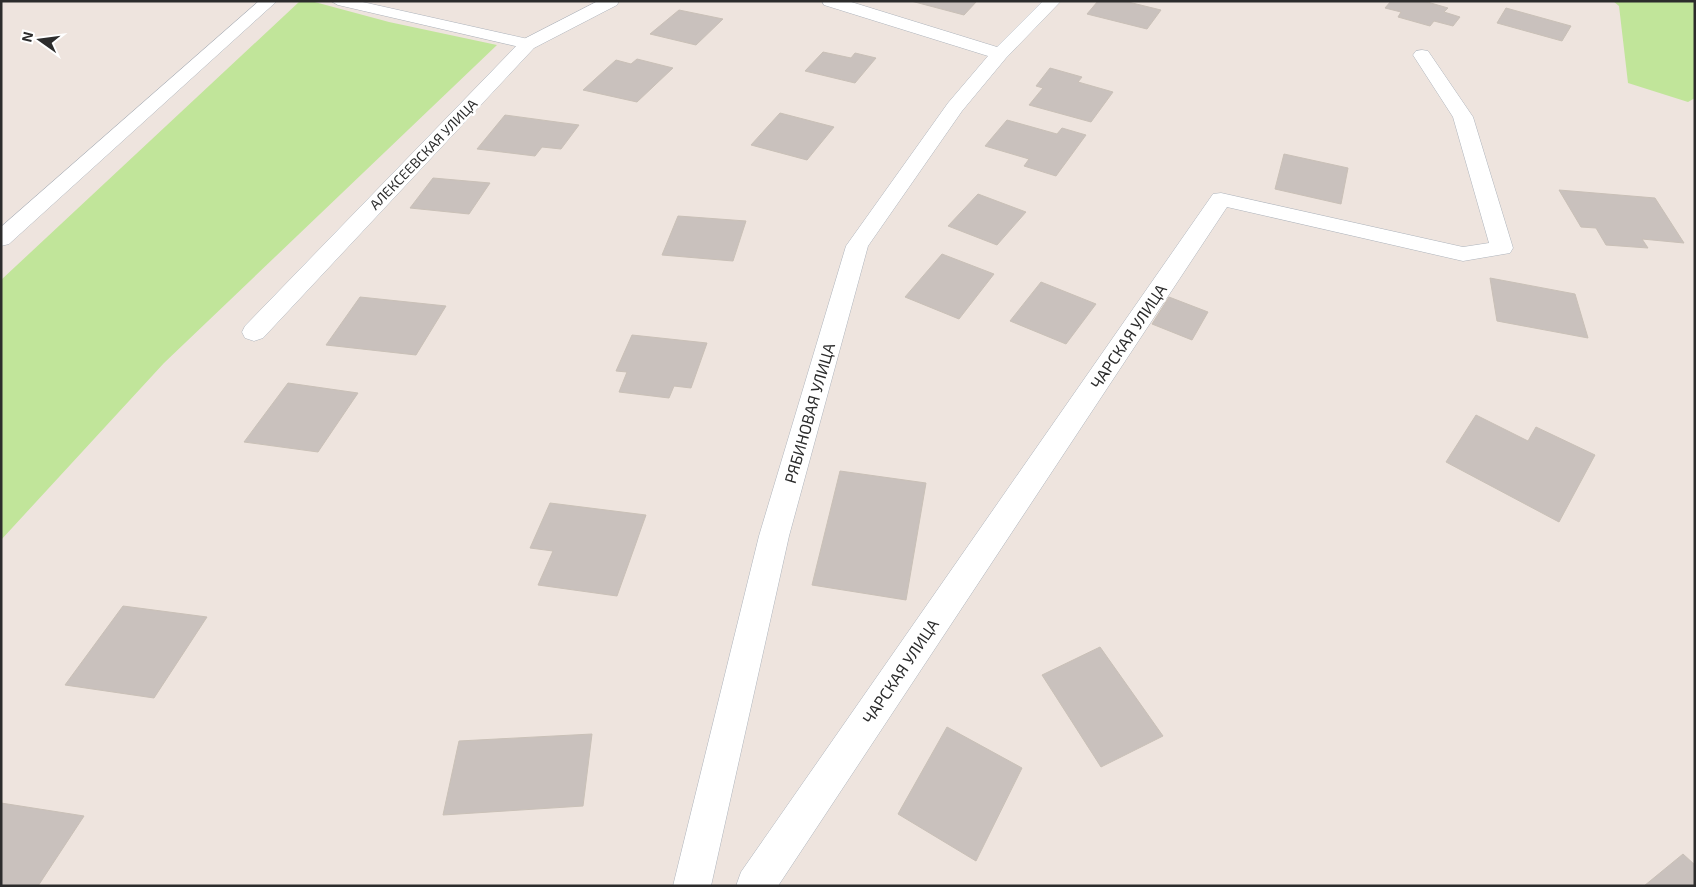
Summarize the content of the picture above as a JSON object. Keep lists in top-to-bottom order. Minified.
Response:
{"streets":{"street":["АЛЕКСЕЕВСКАЯ УЛИЦА","ЧАРСКАЯ УЛИЦА","РЯБИНОВАЯ УЛИЦА"]},"north":"left"}
